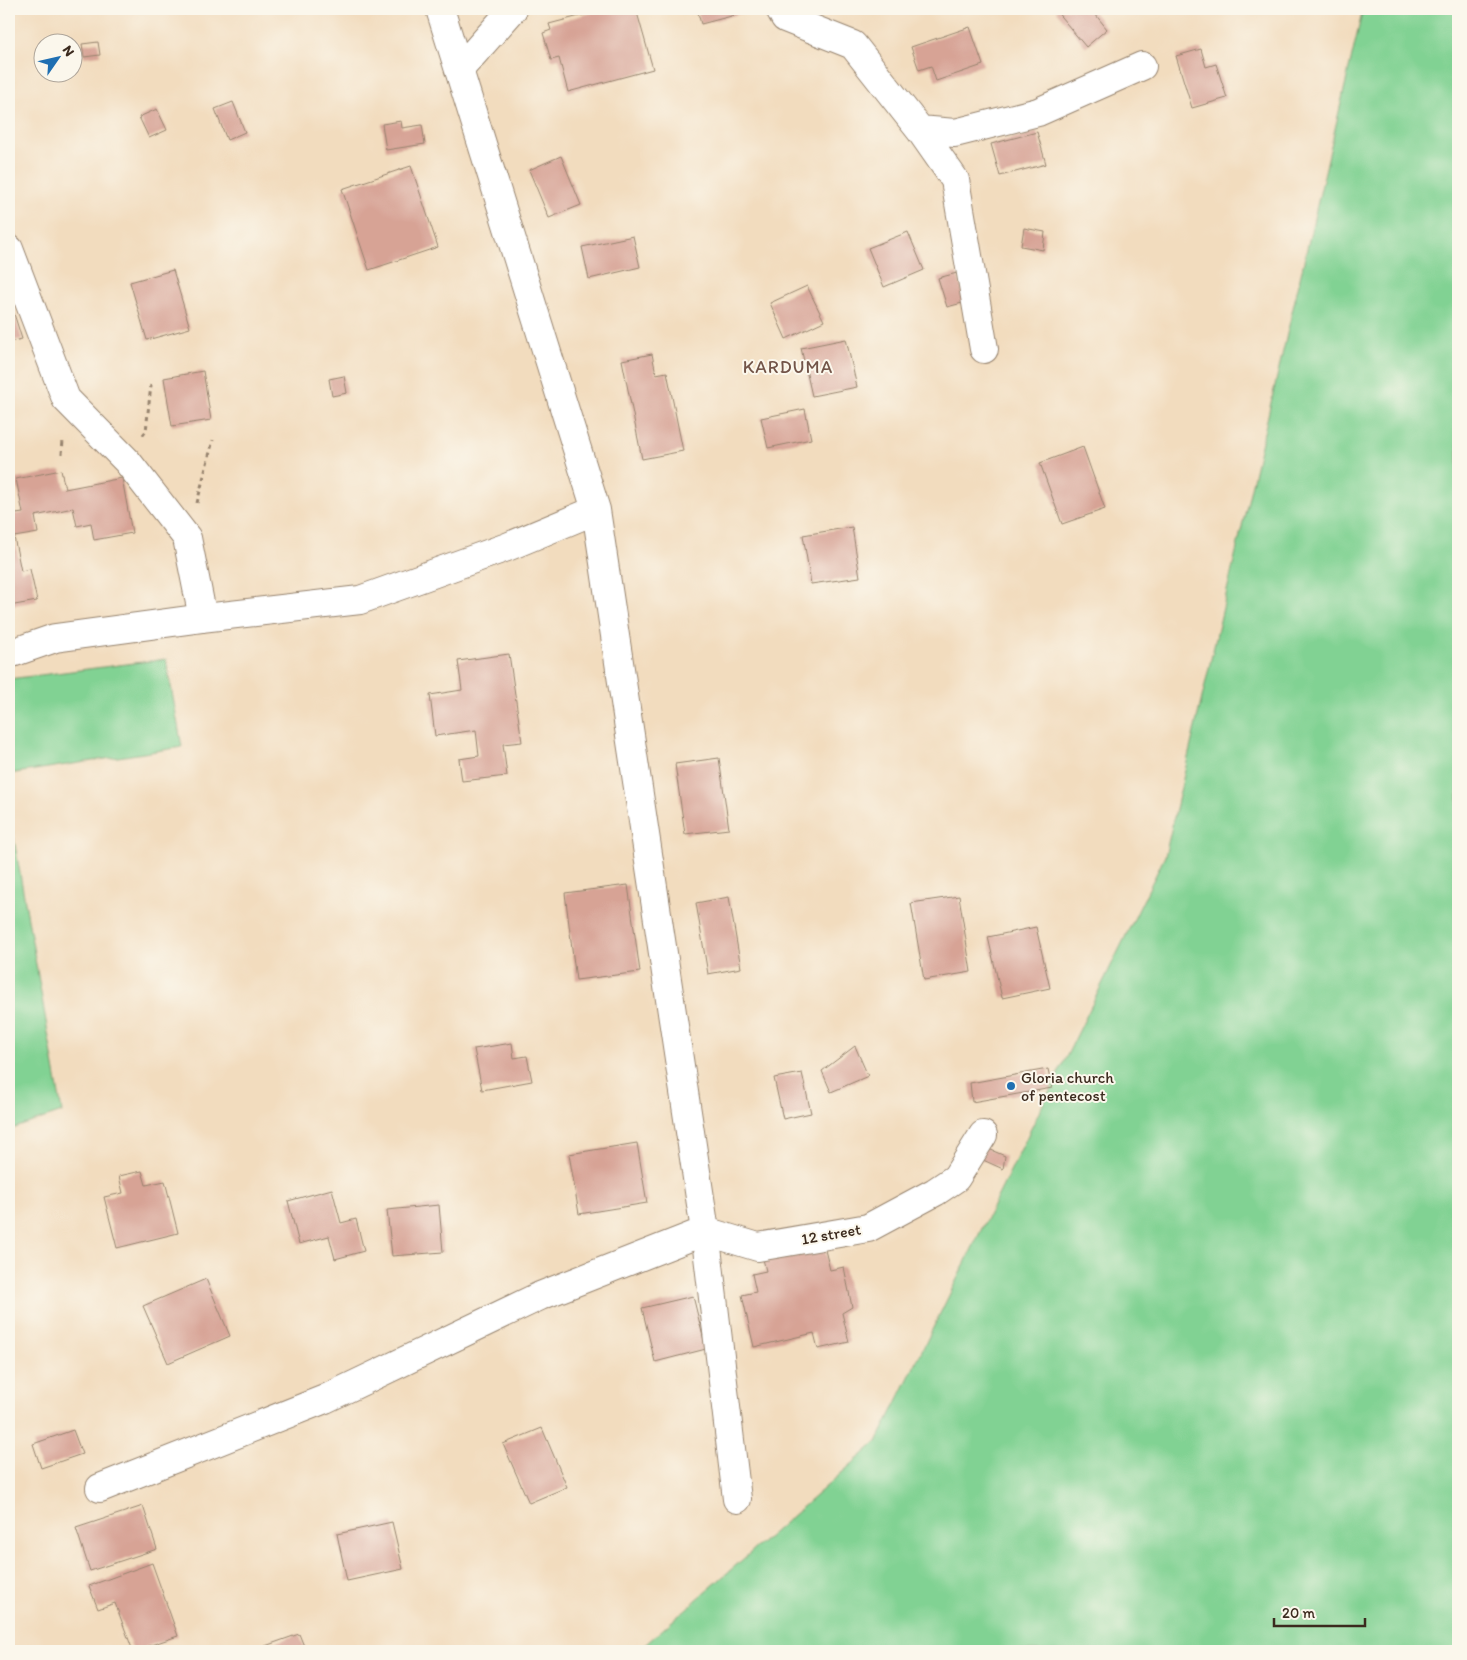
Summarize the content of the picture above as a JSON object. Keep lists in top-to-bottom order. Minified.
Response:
{"streets":{"street":["12 street"]},"districts":["KARDUMA"],"places":["Gloria church of pentecost"],"scale_bar":"20 m","north":"top right"}
